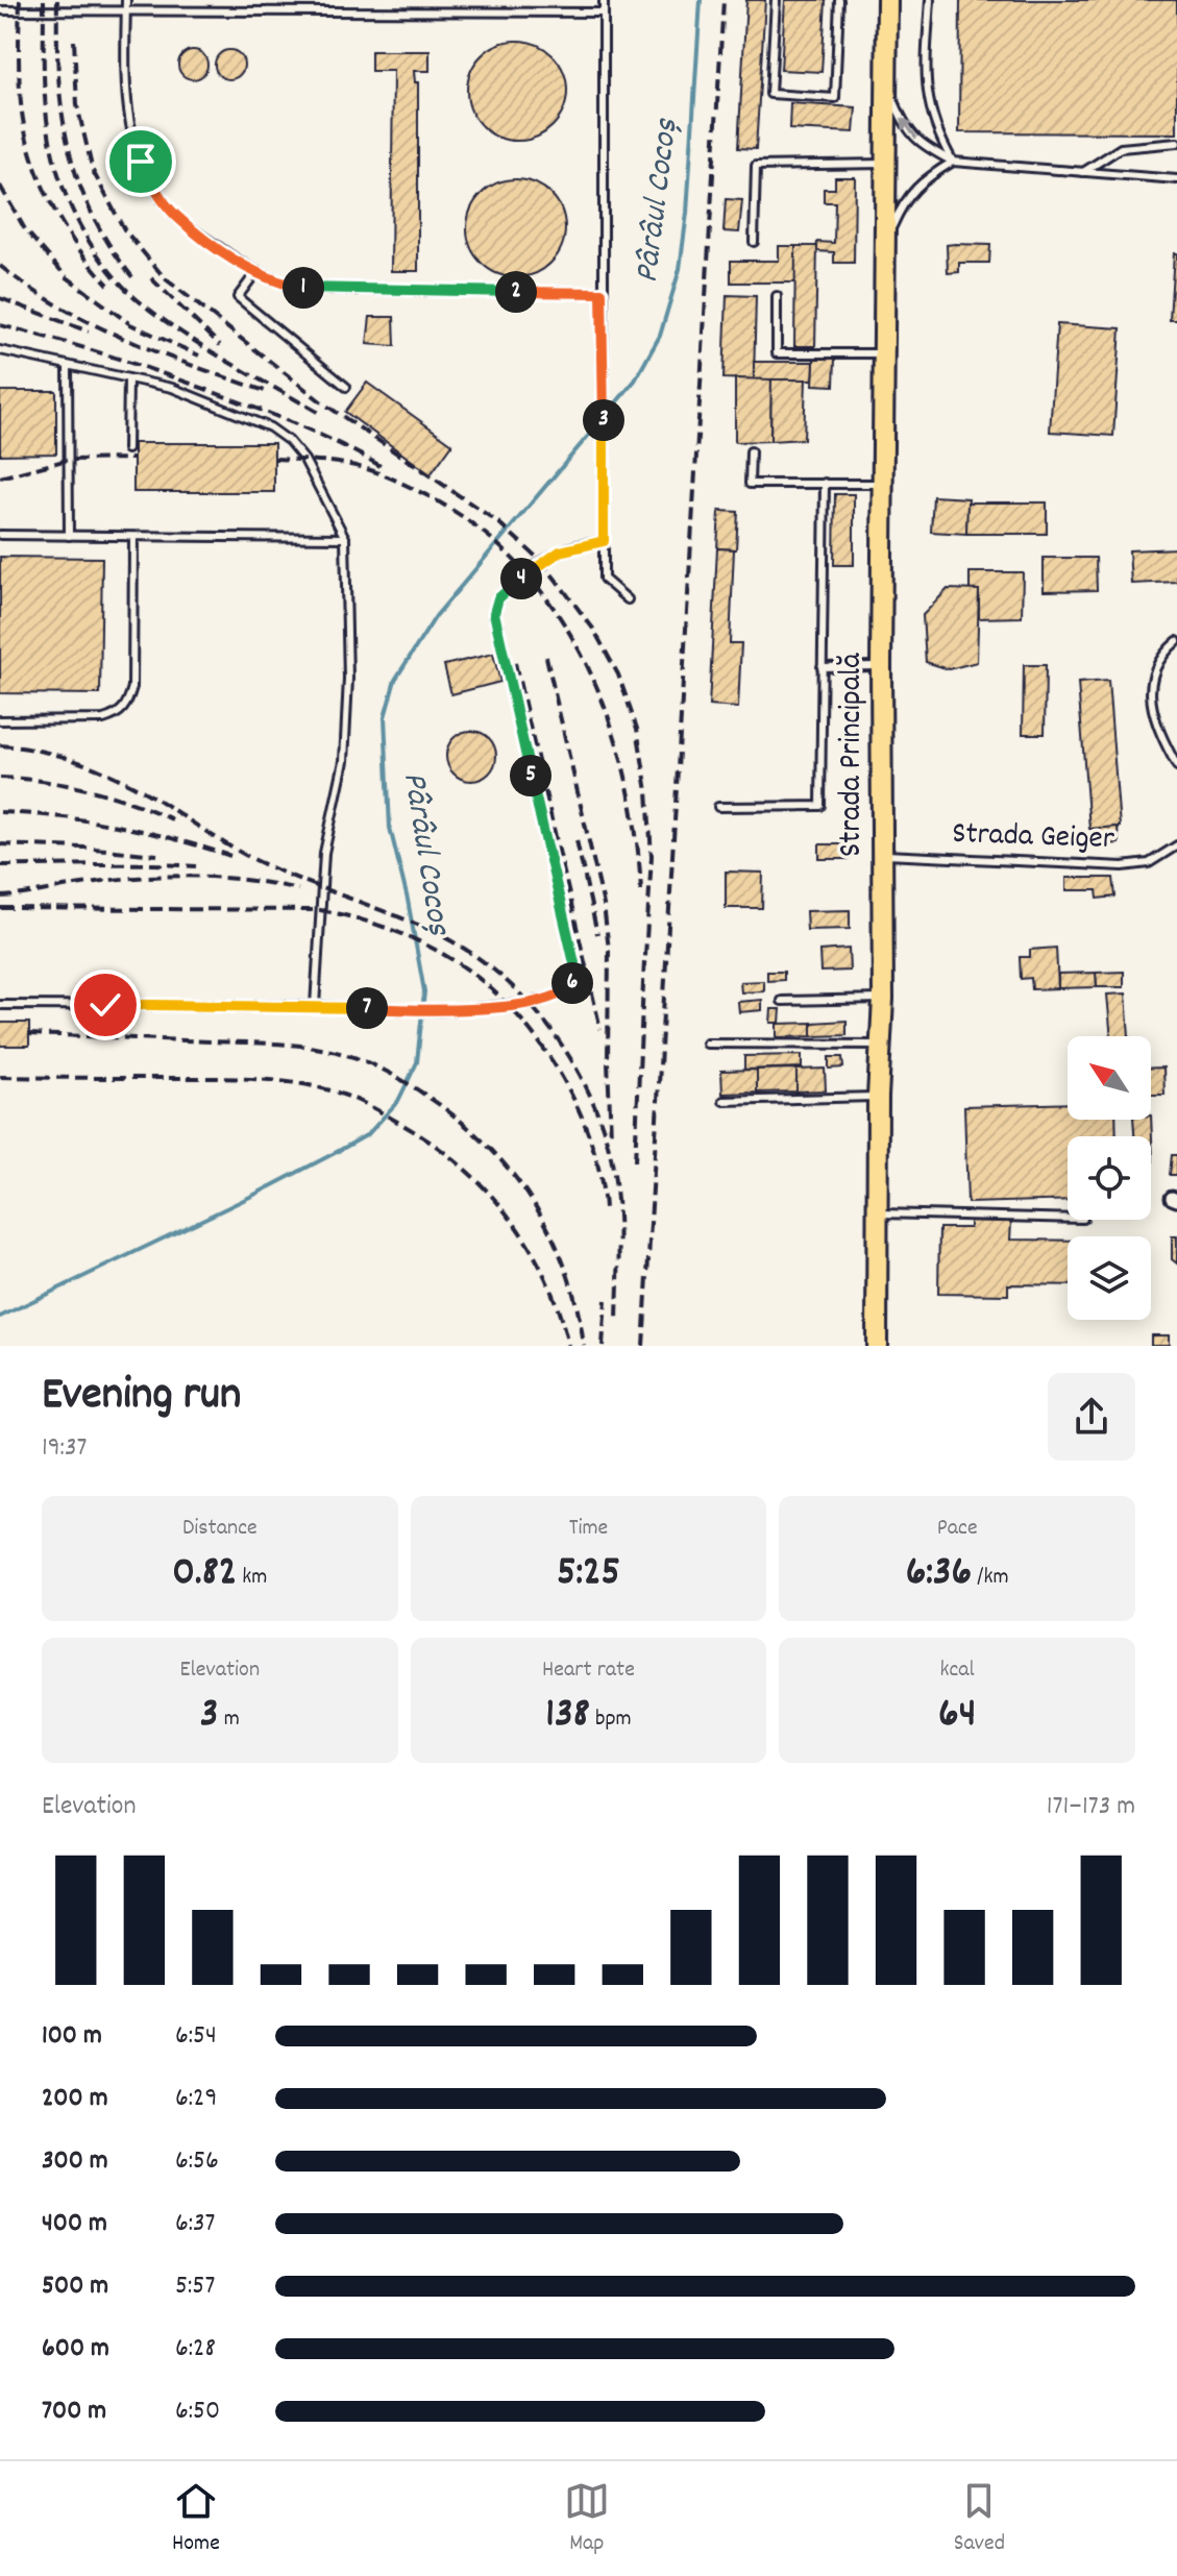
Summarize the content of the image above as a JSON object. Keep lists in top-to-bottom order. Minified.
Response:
{"streets":{"main road":["Strada Principală"],"lane":["Strada Geiger"]},"crossings":[["Strada Principală","Strada Geiger"]],"water":["Pârâul Cocoș"],"north":"top left","page":{"pins":["1","2","3","4","5","6","7"],"heading":["Evening run","19:37"],"stats":[["Distance","0.82 km"],["Time","5:25"],["Pace","6:36 /km"],["Elevation","3 m"],["Heart rate","138 bpm"],["kcal","64"]],"chart":["Elevation","171–173 m"],"list":[{"name":"100 m","note":"6:54"},{"name":"200 m","note":"6:29"},{"name":"300 m","note":"6:56"},{"name":"400 m","note":"6:37"},{"name":"500 m","note":"5:57"},{"name":"600 m","note":"6:28"},{"name":"700 m","note":"6:50"}],"tabs":["Home","Map","Saved"]}}
